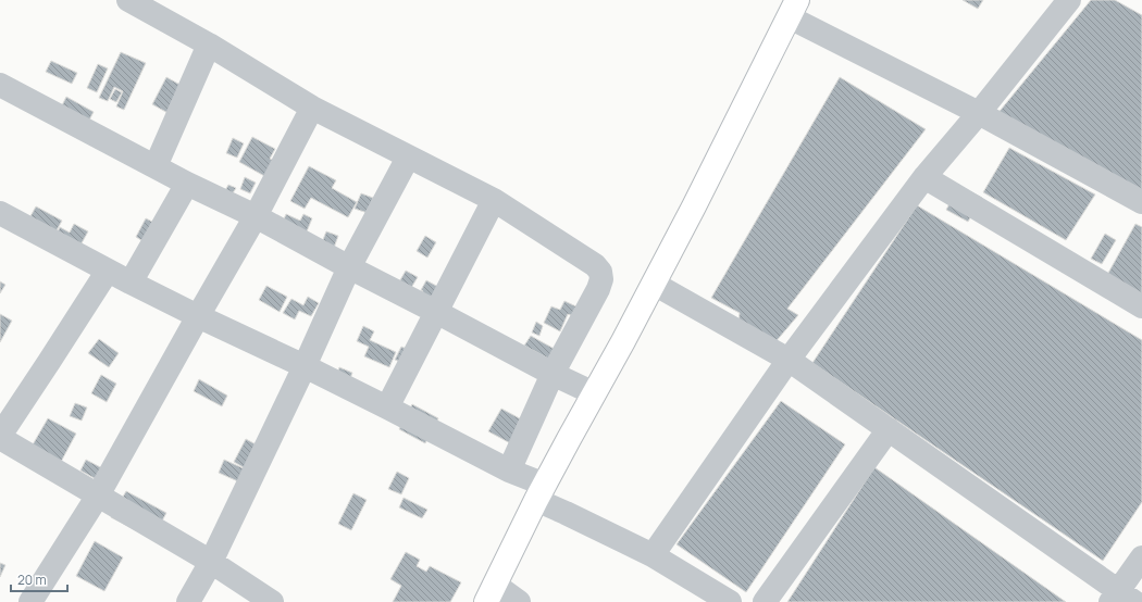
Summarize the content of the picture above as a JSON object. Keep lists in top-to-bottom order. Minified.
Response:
{"scale_bar":"20 m"}
